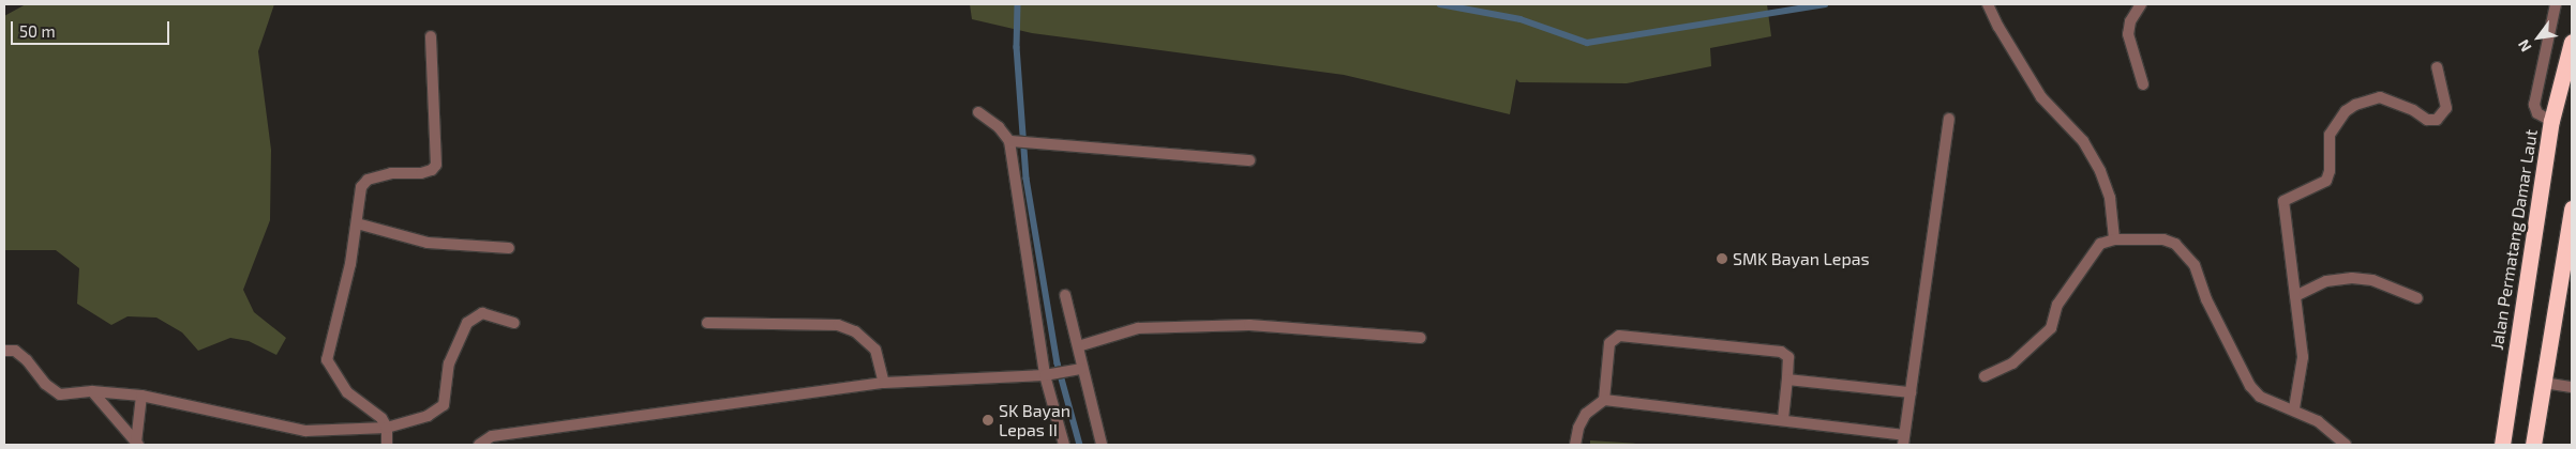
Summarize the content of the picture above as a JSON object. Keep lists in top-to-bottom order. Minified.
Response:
{"streets":{"highway":["Jalan Permatang Damar Laut"]},"places":["SMK Bayan Lepas","SK Bayan Lepas II"],"scale_bar":"50 m","north":"bottom left"}
